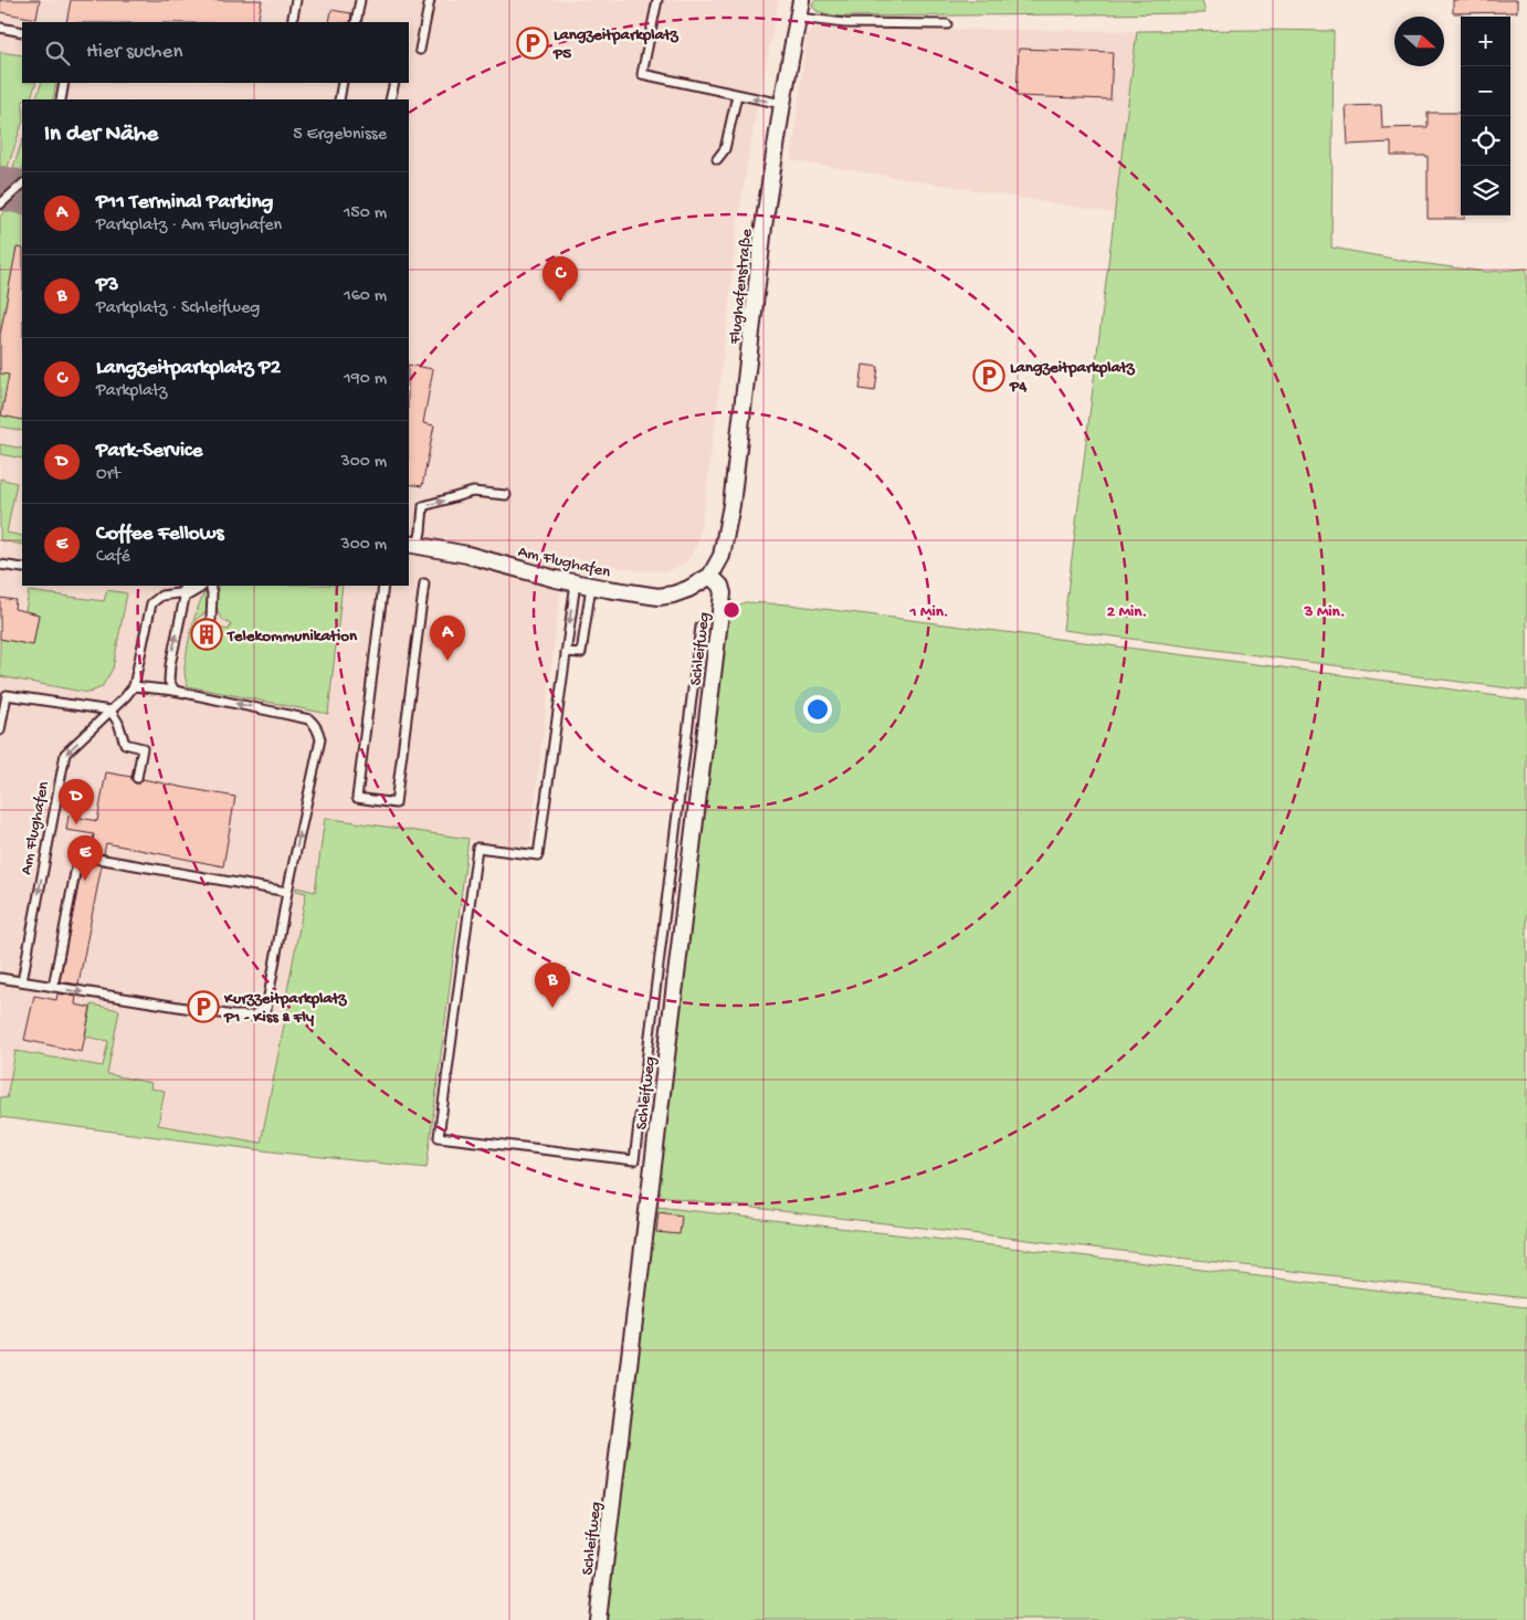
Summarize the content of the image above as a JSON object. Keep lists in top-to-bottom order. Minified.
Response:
{"streets":{"street":["Flughafenstraße","Am Flughafen","Schleifweg"]},"crossings":[["Flughafenstraße","Am Flughafen"],["Flughafenstraße","Schleifweg"],["Am Flughafen","Schleifweg"]],"one_way":["Am Flughafen"],"places":{"parking":["Langzeitparkplatz P5","Langzeitparkplatz P4","Kurzzeitparkplatz P1 - Kiss & Fly"],"building":["Telekommunikation"]},"north":"right","page":{"map_buttons":["+","−"],"search":"Hier suchen","heading":["In der Nähe","5 Ergebnisse"],"list":[{"mark":"A","name":"P11 Terminal Parking","note":"Parkplatz · Am Flughafen","value":"150 m"},{"mark":"B","name":"P3","note":"Parkplatz · Schleifweg","value":"160 m"},{"mark":"C","name":"Langzeitparkplatz P2","note":"Parkplatz","value":"190 m"},{"mark":"D","name":"Park-Service","note":"Ort","value":"300 m"},{"mark":"E","name":"Coffee Fellows","note":"Café","value":"300 m"}],"pins":["C","A","D","E","B"]},"rings":["1 Min.","2 Min.","3 Min."]}
